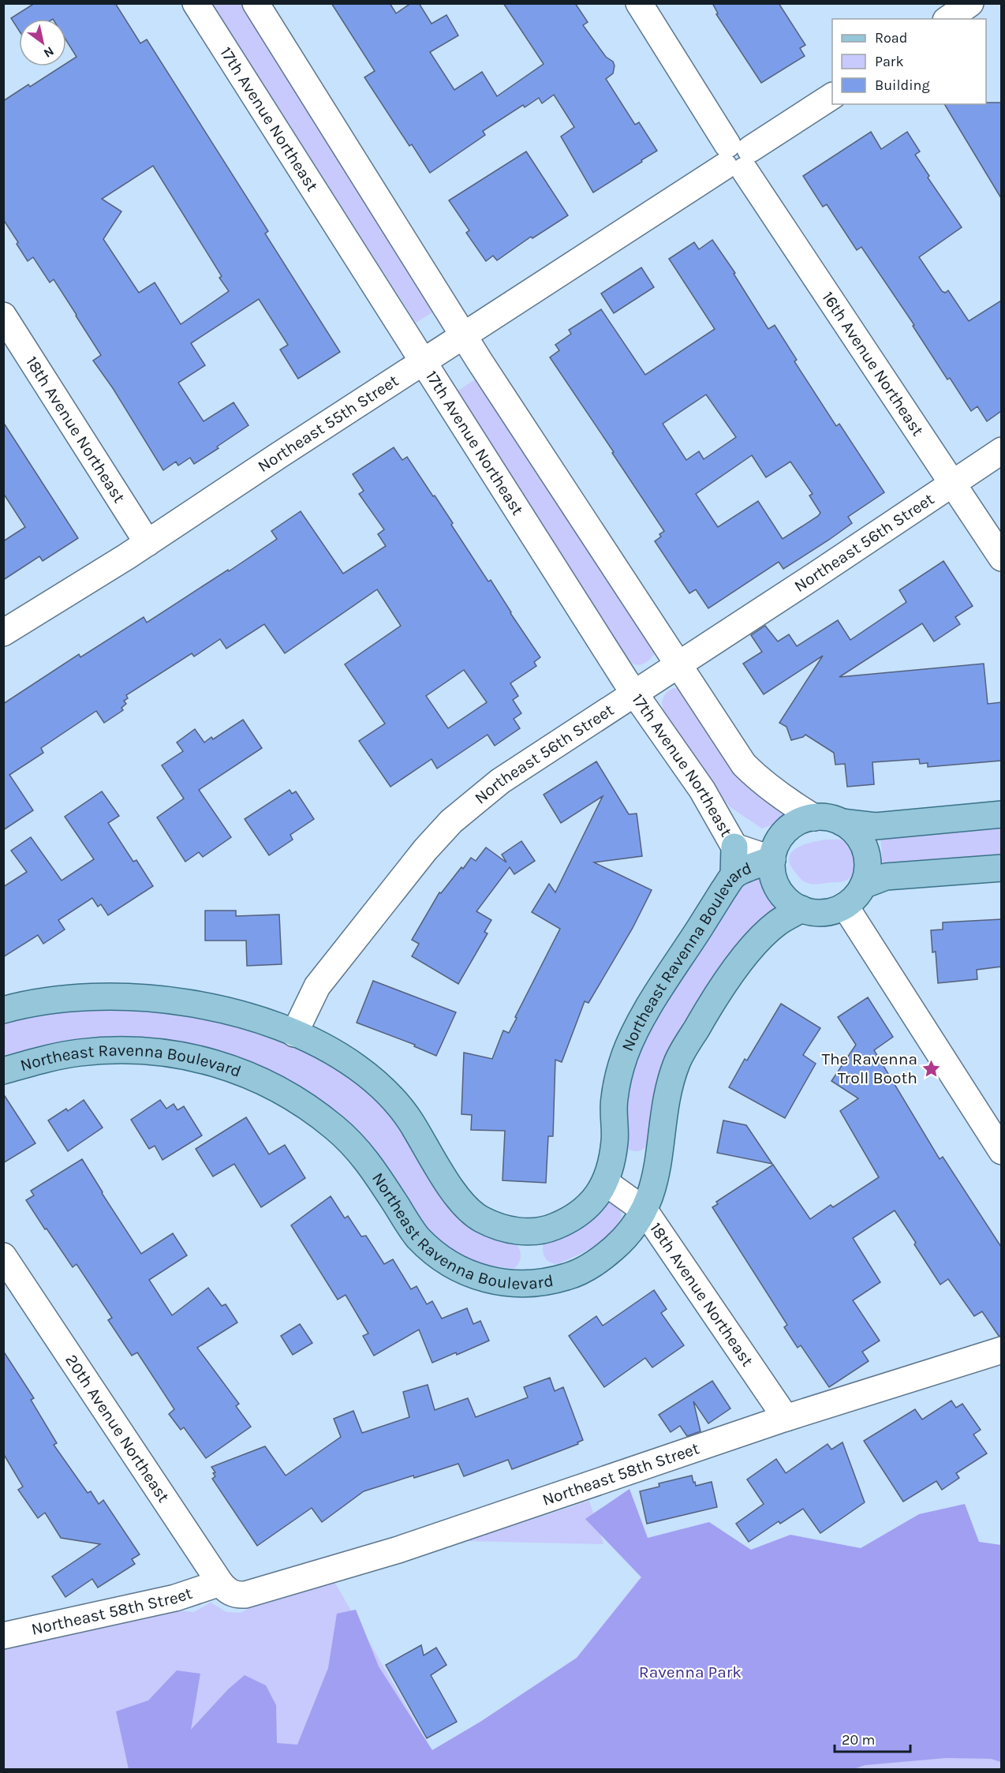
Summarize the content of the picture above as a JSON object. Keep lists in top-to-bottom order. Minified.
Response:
{"streets":{"main road":["Northeast Ravenna Boulevard"],"street":["17th Avenue Northeast","16th Avenue Northeast","Northeast 55th Street","18th Avenue Northeast","Northeast 56th Street","20th Avenue Northeast","Northeast 58th Street"]},"crossings":[["17th Avenue Northeast","Northeast 55th Street"],["17th Avenue Northeast","Northeast 56th Street"],["17th Avenue Northeast","Northeast Ravenna Boulevard"],["16th Avenue Northeast","Northeast 55th Street"],["16th Avenue Northeast","Northeast 56th Street"],["Northeast 55th Street","18th Avenue Northeast"],["18th Avenue Northeast","Northeast Ravenna Boulevard"],["18th Avenue Northeast","Northeast 58th Street"],["Northeast 56th Street","Northeast Ravenna Boulevard"],["20th Avenue Northeast","Northeast 58th Street"]],"parks":["Ravenna Park"],"places":{"place":["The Ravenna Troll Booth"]},"legend":["Road","Park","Building"],"scale_bar":"20 m","north":"bottom right"}
